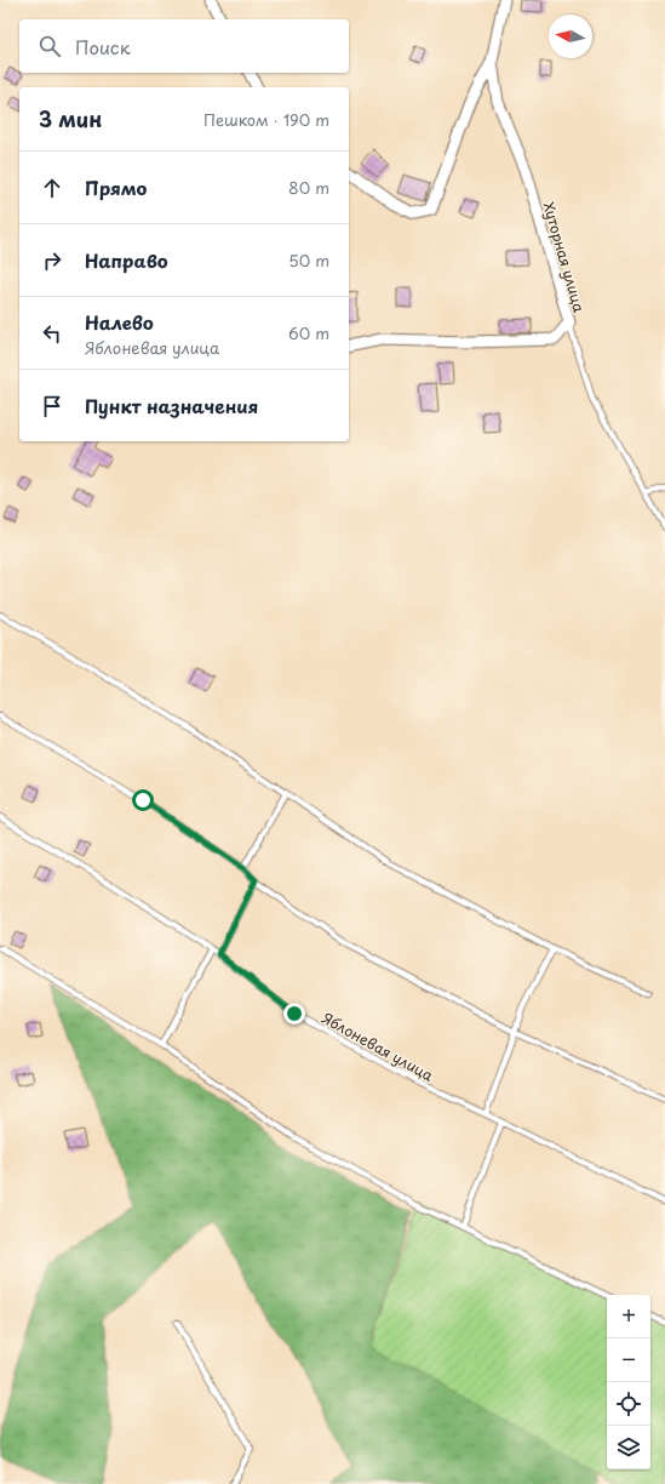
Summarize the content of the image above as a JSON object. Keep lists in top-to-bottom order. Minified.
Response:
{"streets":{"street":["Хуторная улица"],"lane":["Яблоневая улица"]},"north":"left","page":{"search":"Поиск","heading":["3 мин","Пешком · 190 m"],"list":[["Прямо","80 m"],["Направо","50 m"],["Налево","Яблоневая улица","60 m"],"Пункт назначения"],"map_buttons":["+","−"]}}
